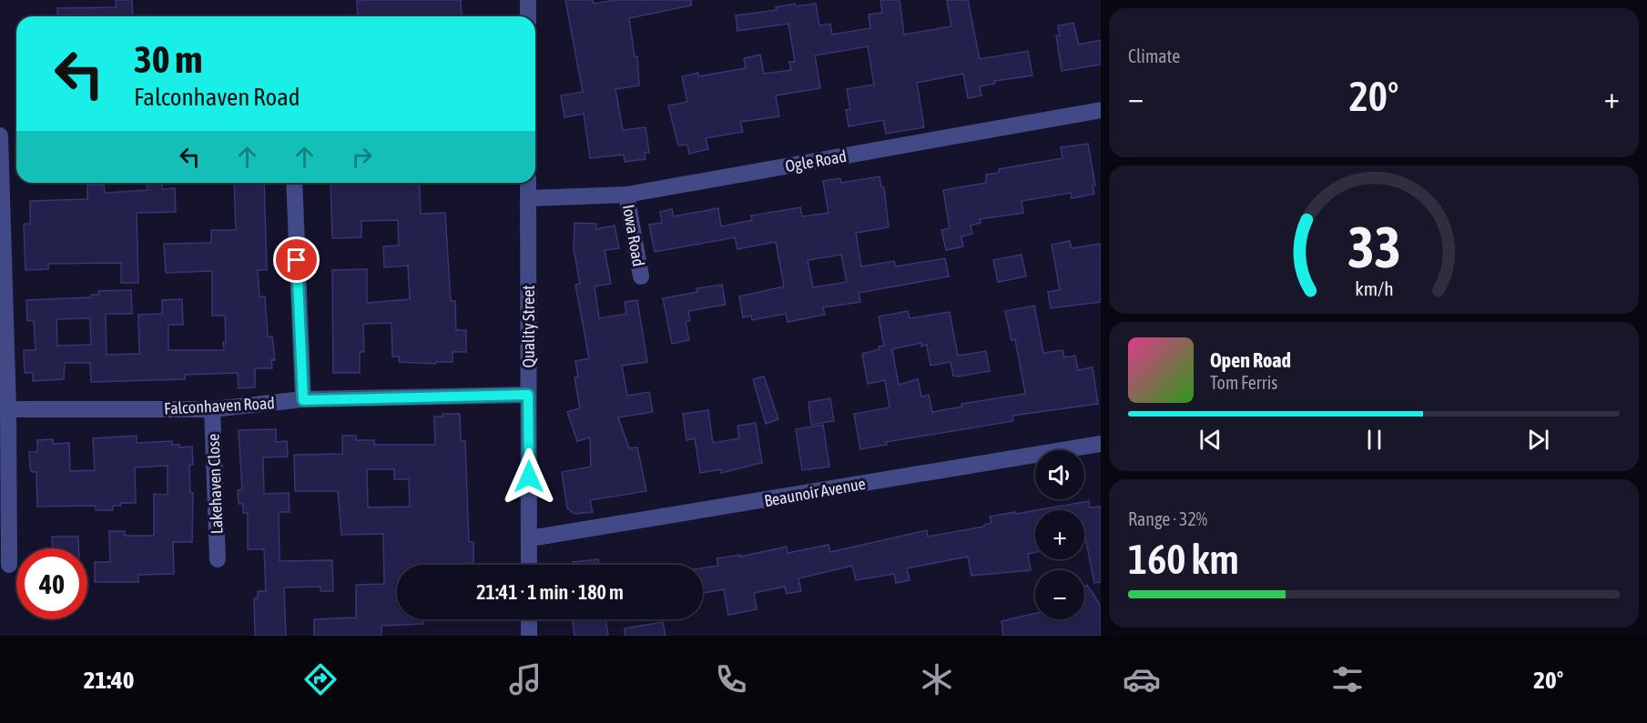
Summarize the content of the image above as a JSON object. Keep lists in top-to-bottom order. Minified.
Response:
{"streets":{"street":["Ogle Road","Iowa Road","Quality Street","Falconhaven Road","Lakehaven Close","Beaunoir Avenue"]},"crossings":[["Ogle Road","Iowa Road"],["Ogle Road","Quality Street"],["Quality Street","Falconhaven Road"],["Quality Street","Beaunoir Avenue"],["Falconhaven Road","Lakehaven Close"]],"page":{"tile":["Climate",["Range · 32%","160 km"]],"turn":["30 m","Falconhaven Road"],"heat":["−","20°","+"],"song":["Open Road","Tom Ferris"],"map_buttons":["+","−"],"limit":"40","trip":"21:41 · 1 min · 180 m","tabs":["21:40","20°"],"gauge":["33","km/h"]}}
